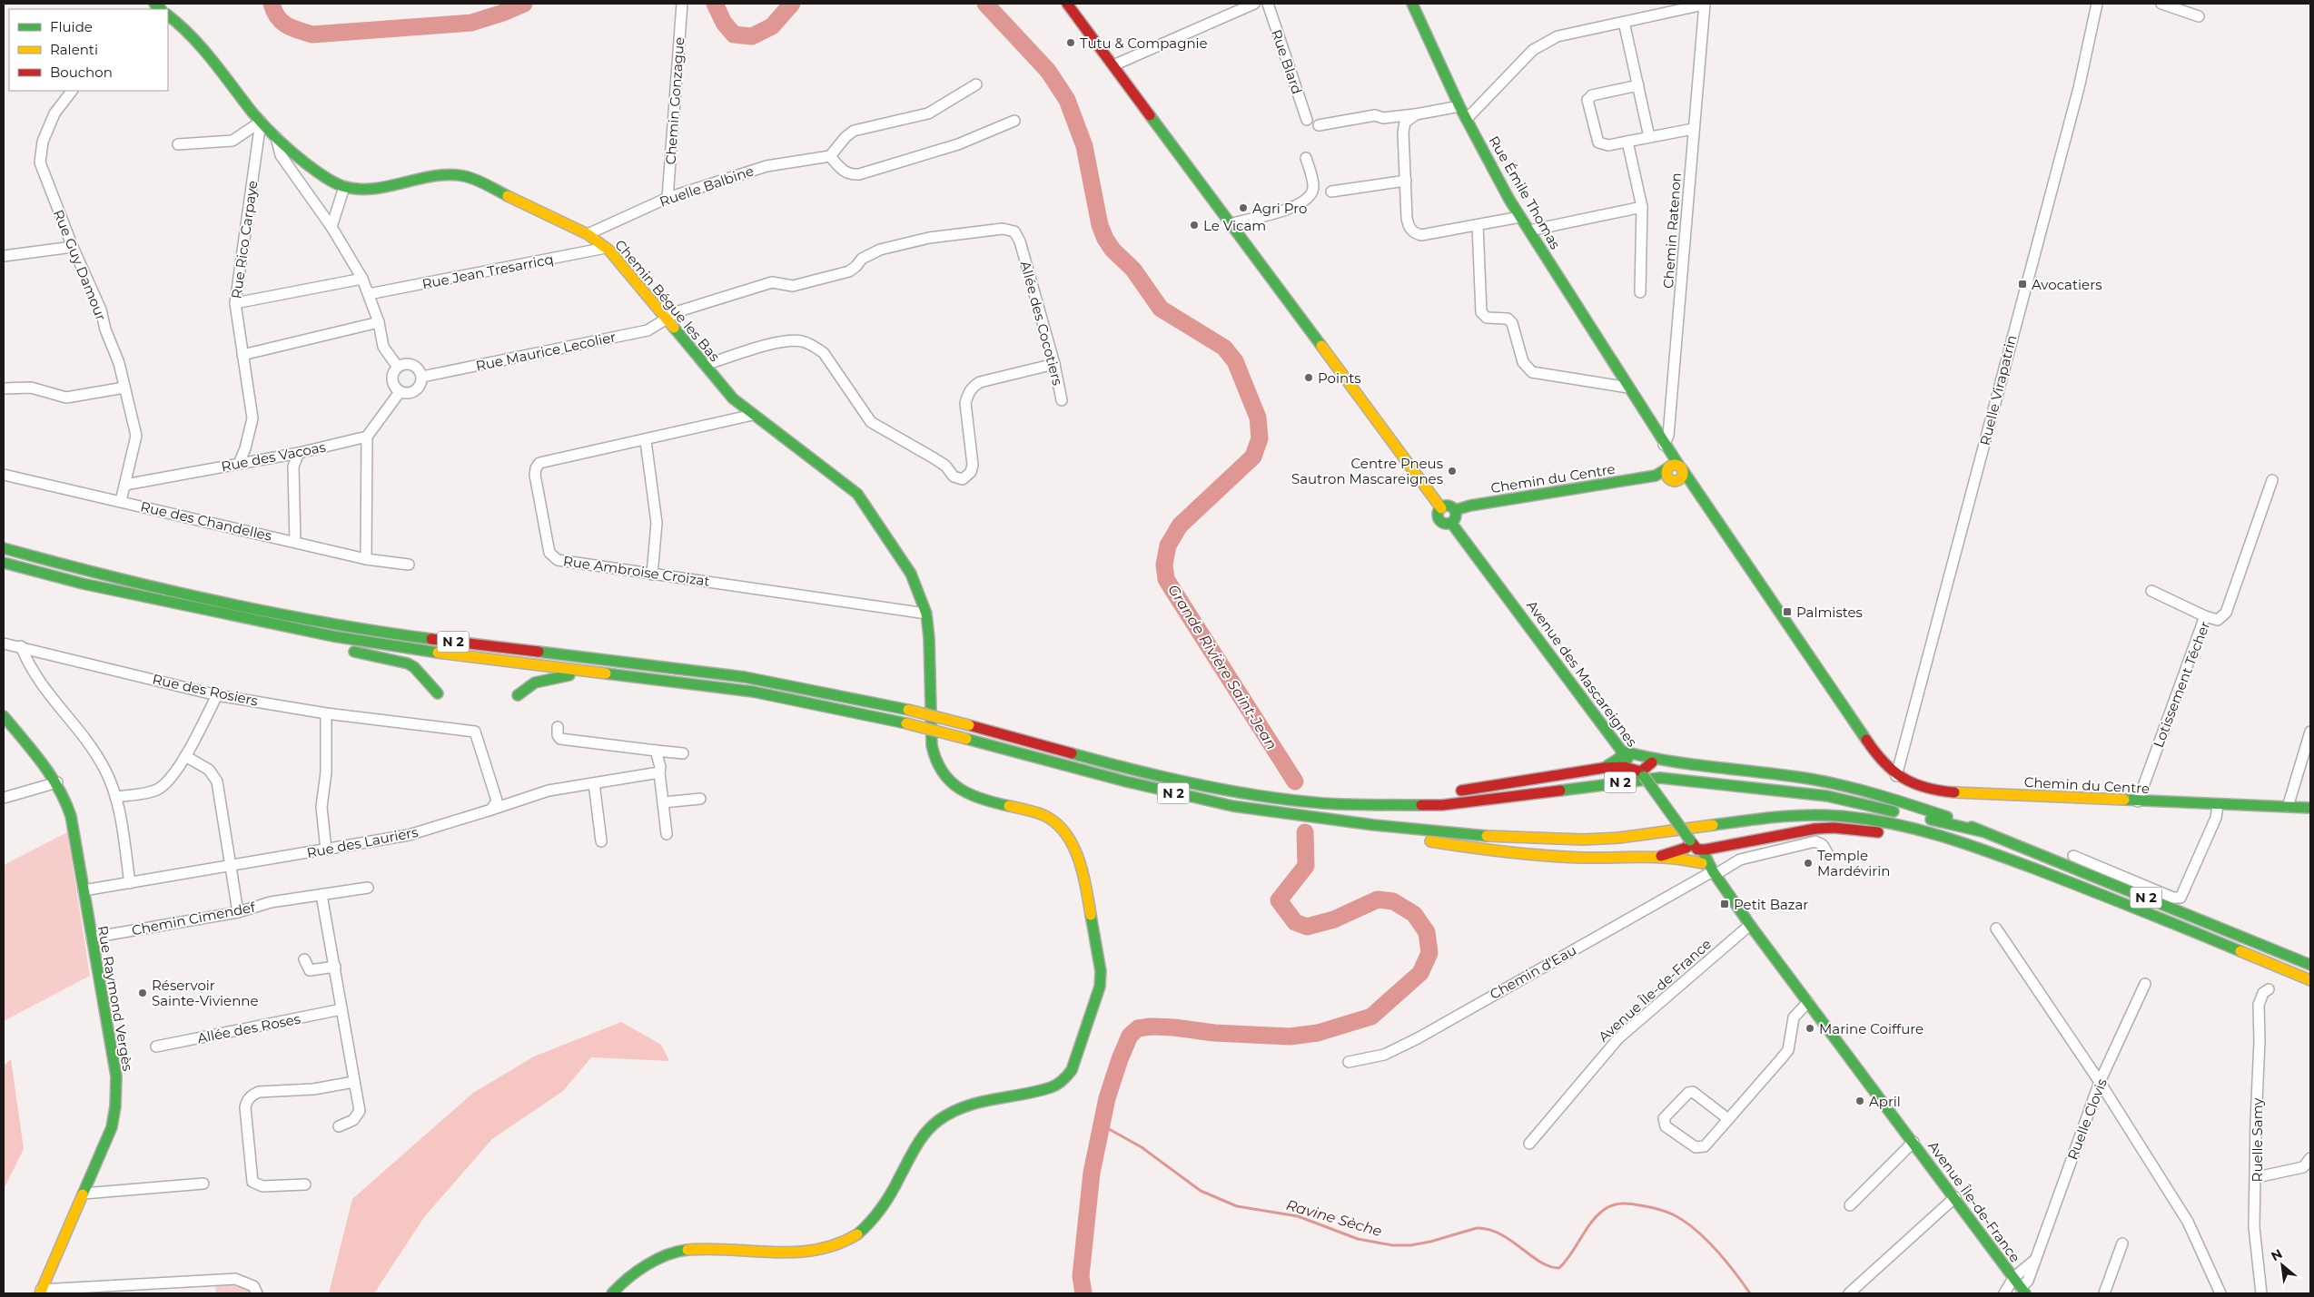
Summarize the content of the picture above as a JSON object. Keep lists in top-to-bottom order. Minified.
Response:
{"streets":{"main road":["Rue Émile Thomas","Chemin Bégue les Bas","Chemin du Centre","N 2","Avenue des Mascareignes","Avenue Île-de-France","Rue Raymond Vergès"],"street":["Rue Blard","Chemin Gonzague","Ruelle Balbine","Chemin Ratenon","Rue Rico Carpaye","Rue Guy Damour","Rue Jean Tresarricq","Allée des Cocotiers","Rue Maurice Lecolier","Ruelle Virapatrin","Rue des Vacoas","Rue des Chandelles","Rue Ambroise Croizat","Lotissement Técher","Rue des Rosiers","Rue des Lauriers","Chemin Cimendef","Chemin d'Eau","Allée des Roses","Ruelle Clovis","Ruelle Samy"]},"crossings":[["Chemin Gonzague","Ruelle Balbine"],["Ruelle Balbine","Chemin Bégue les Bas"],["Rue Émile Thomas","Chemin Ratenon"],["Rue Rico Carpaye","Chemin Bégue les Bas"],["Rue Rico Carpaye","Rue des Vacoas"],["Rue Guy Damour","Rue des Vacoas"],["Rue Guy Damour","Rue des Chandelles"],["Rue Jean Tresarricq","Chemin Bégue les Bas"],["Chemin Bégue les Bas","Rue Maurice Lecolier"],["Chemin Bégue les Bas","Rue Ambroise Croizat"],["Allée des Cocotiers","Rue Maurice Lecolier"],["Ruelle Virapatrin","Chemin du Centre"],["Chemin du Centre","Avenue des Mascareignes"],["Chemin du Centre","Lotissement Técher"],["Rue des Rosiers","Rue des Lauriers"],["Rue des Lauriers","Rue Raymond Vergès"],["Chemin Cimendef","Rue Raymond Vergès"],["Chemin d'Eau","Avenue Île-de-France"],["Avenue Île-de-France","Ruelle Clovis"]],"water":["Grande Rivière Saint-Jean","Ravine Sèche"],"places":{"other":["Tutu & Compagnie","Agri Pro","Le Vicam","Points","Centre Pneus Sautron Mascareignes","Temple Mardévirin","Réservoir Sainte-Vivienne","Marine Coiffure","April"],"transit":["Avocatiers","Palmistes","Petit Bazar"]},"legend":["Fluide","Ralenti","Bouchon"],"north":"top left"}
